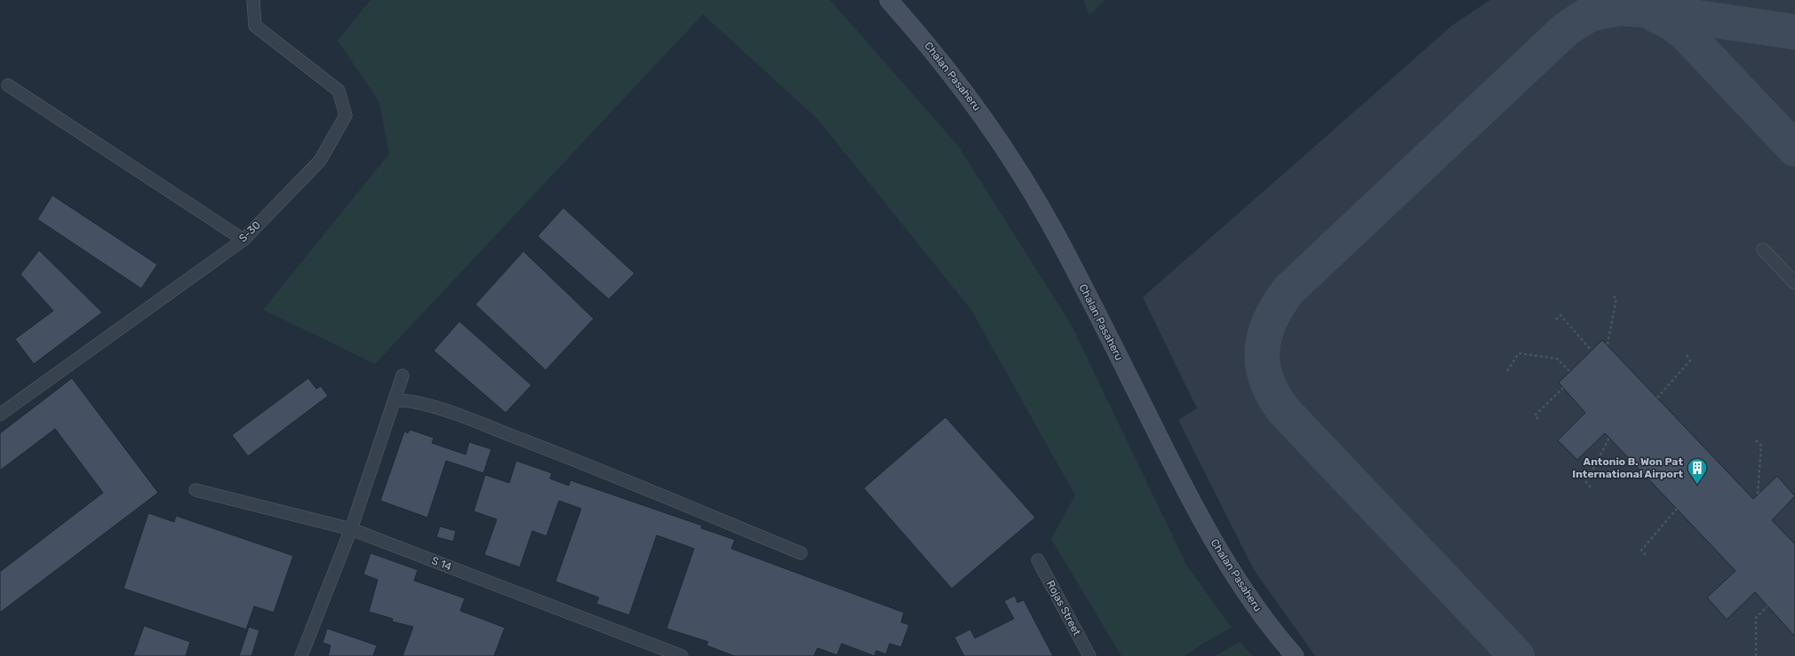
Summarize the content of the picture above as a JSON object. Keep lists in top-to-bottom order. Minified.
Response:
{"streets":{"main road":["Chalan Pasaheru"],"street":["S-30","S 14","Rojas Street"]},"places":{"building":["Antonio B. Won Pat International Airport"]}}
